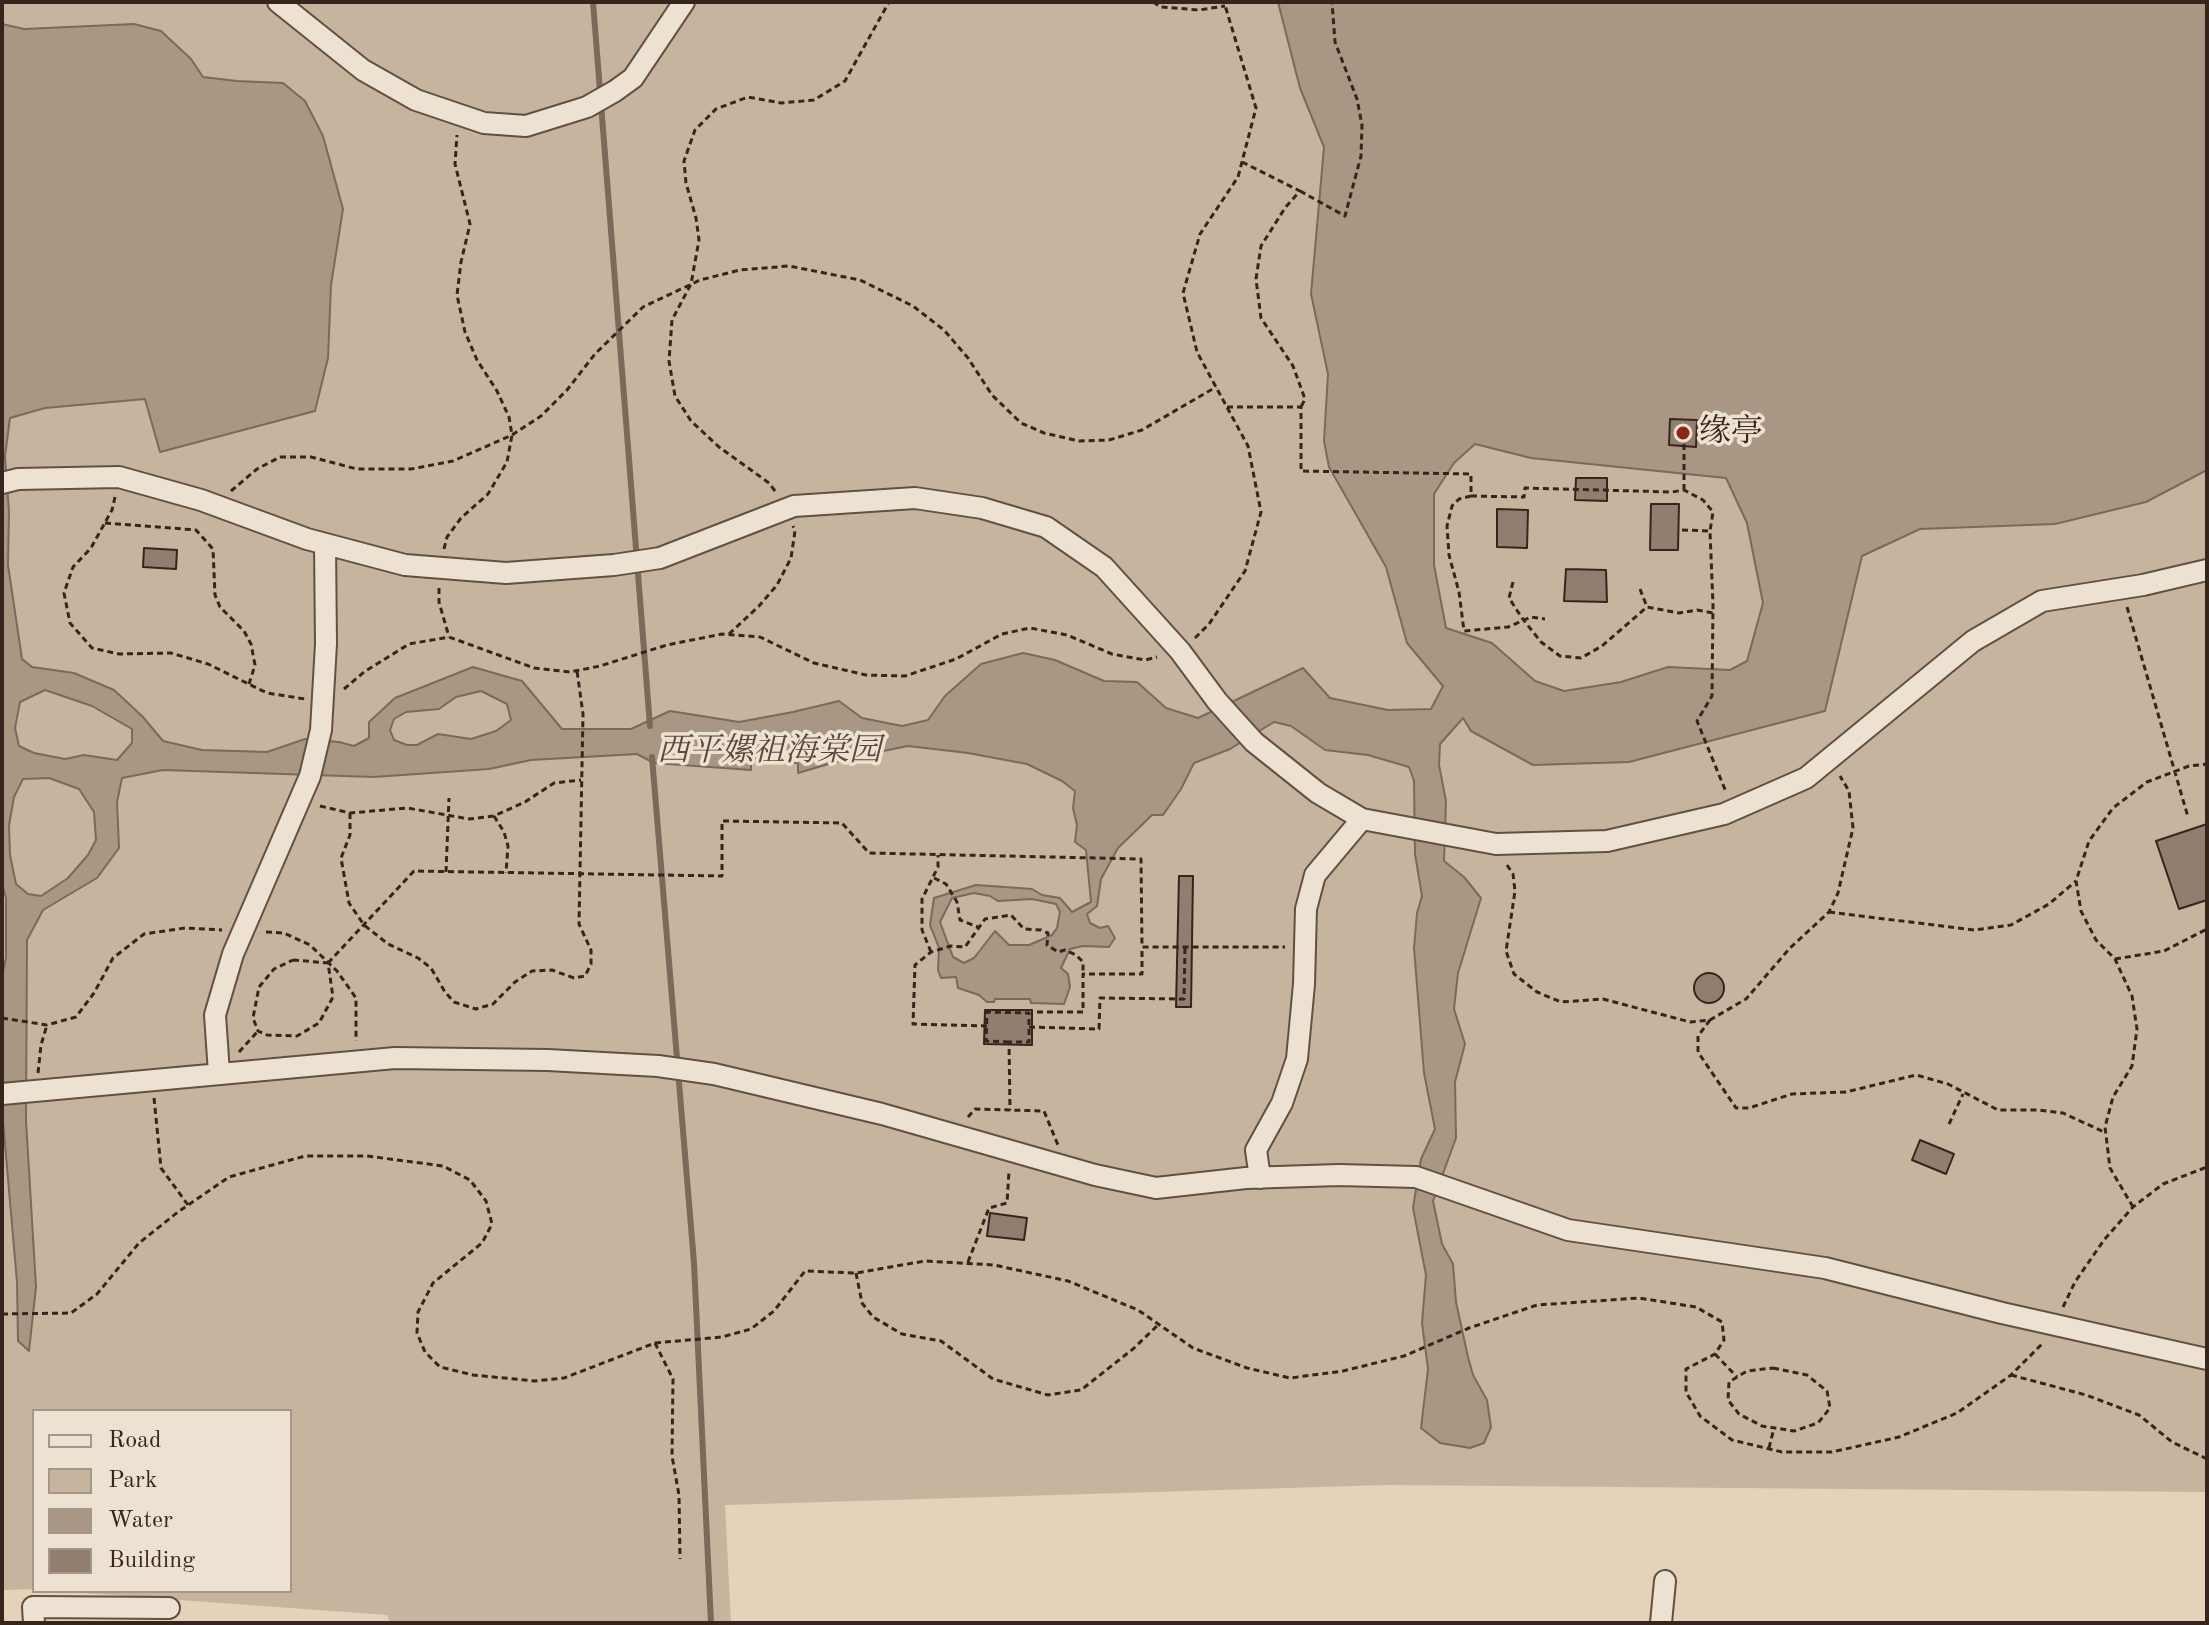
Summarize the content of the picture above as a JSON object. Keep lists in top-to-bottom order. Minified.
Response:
{"parks":["西平嫘祖海棠园"],"places":["缘亭"],"legend":["Road","Park","Water","Building"]}
